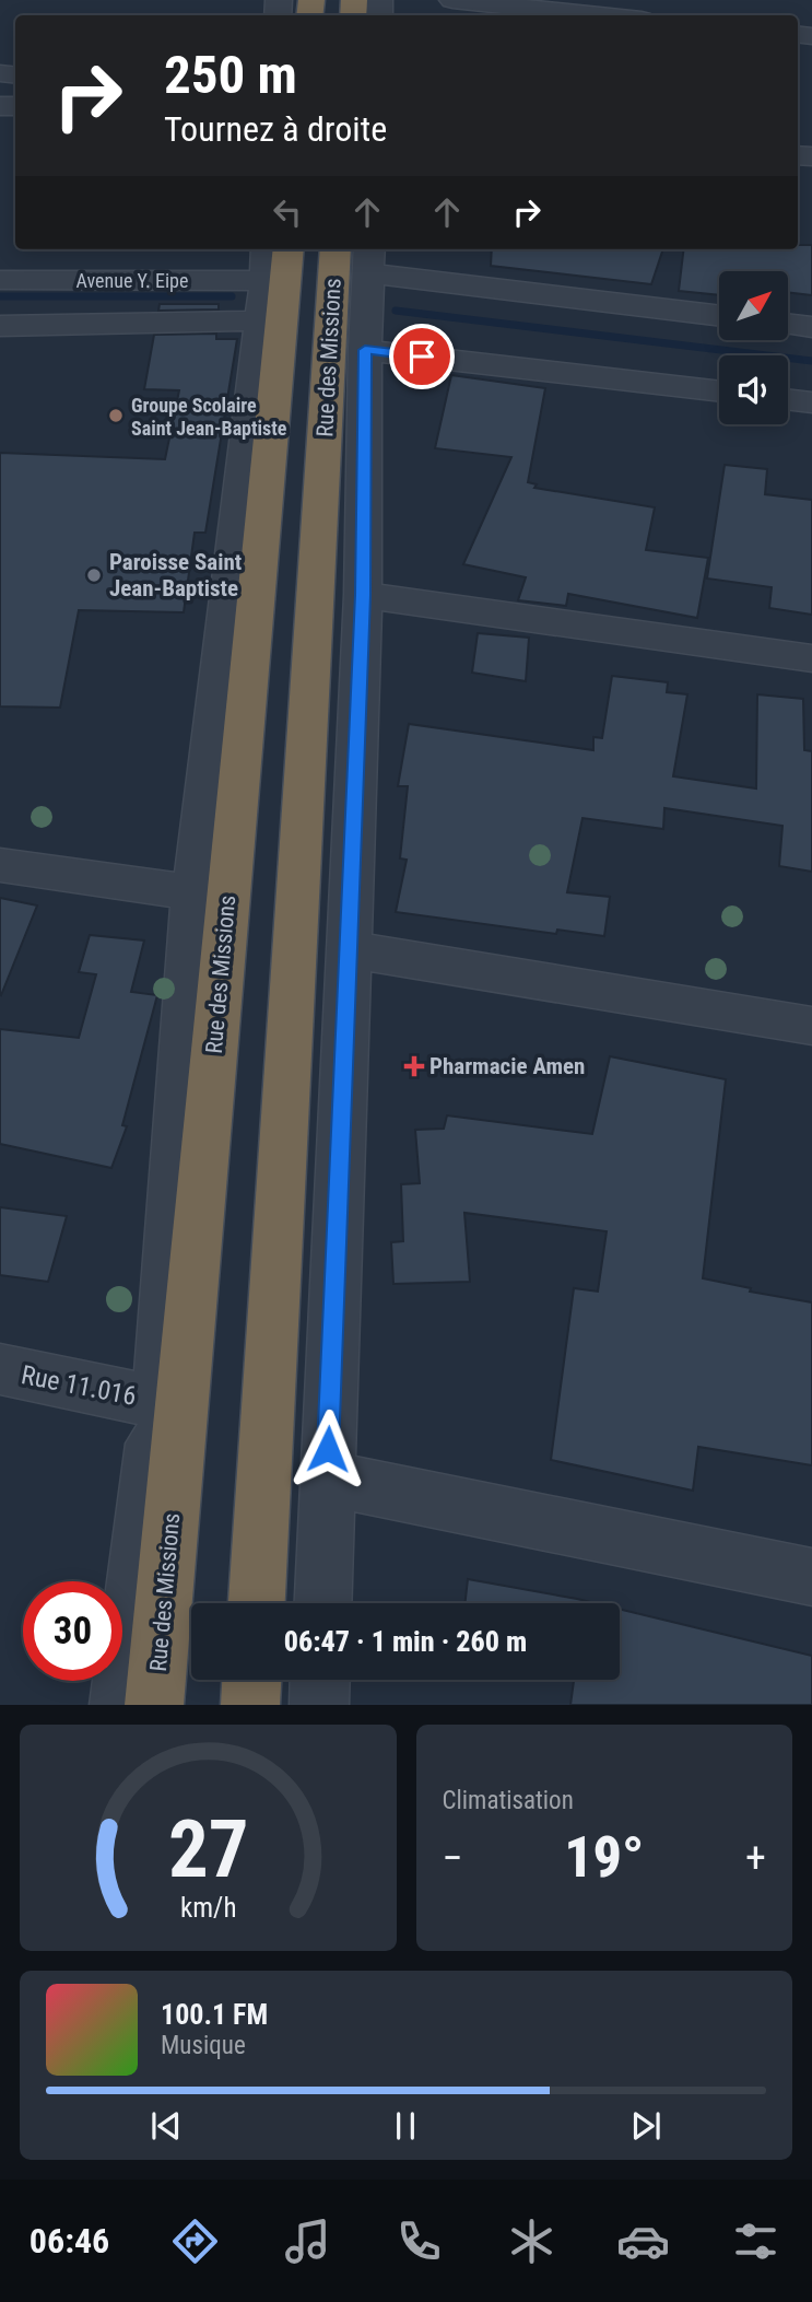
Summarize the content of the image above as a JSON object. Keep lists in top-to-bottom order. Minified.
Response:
{"streets":{"highway":["Rue des Missions"],"street":["Avenue Y. Eipe","Rue 11.016"]},"crossings":[["Avenue Y. Eipe","Rue des Missions"]],"places":{"other":["Groupe Scolaire Saint Jean-Baptiste","Paroisse Saint Jean-Baptiste"],"health":["Pharmacie Amen"]},"north":"top right","page":{"turn":["250 m","Tournez à droite"],"limit":"30","trip":"06:47 · 1 min · 260 m","tile":"Climatisation","heat":["−","19°","+"],"song":["100.1 FM","Musique"],"tabs":"06:46","gauge":["27","km/h"]}}
